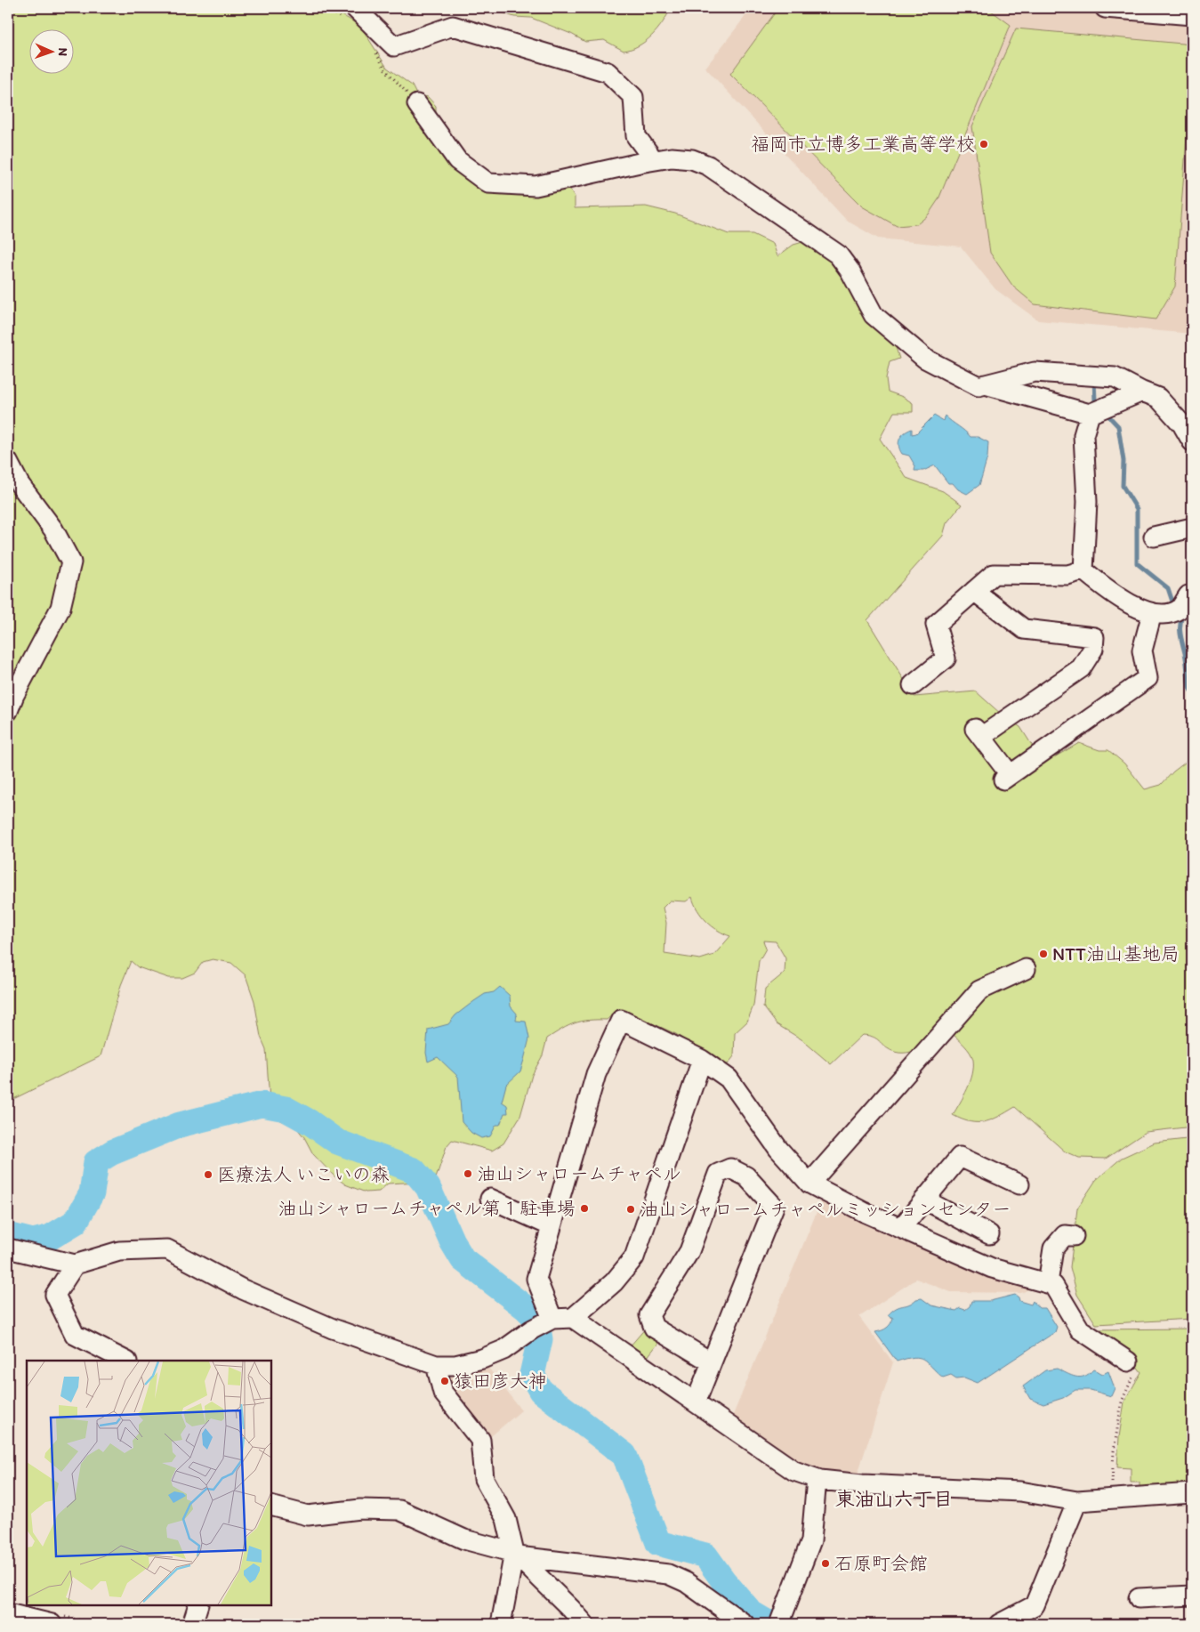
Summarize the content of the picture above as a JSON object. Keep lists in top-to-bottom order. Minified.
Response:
{"districts":["東油山六丁目"],"places":["福岡市立博多工業高等学校","NTT油山基地局","油山シャロームチャペル","医療法人 いこいの森","油山シャロームチャペル第１駐車場","油山シャロームチャペルミッションセンター","猿田彦大神","石原町会館"],"north":"right"}
